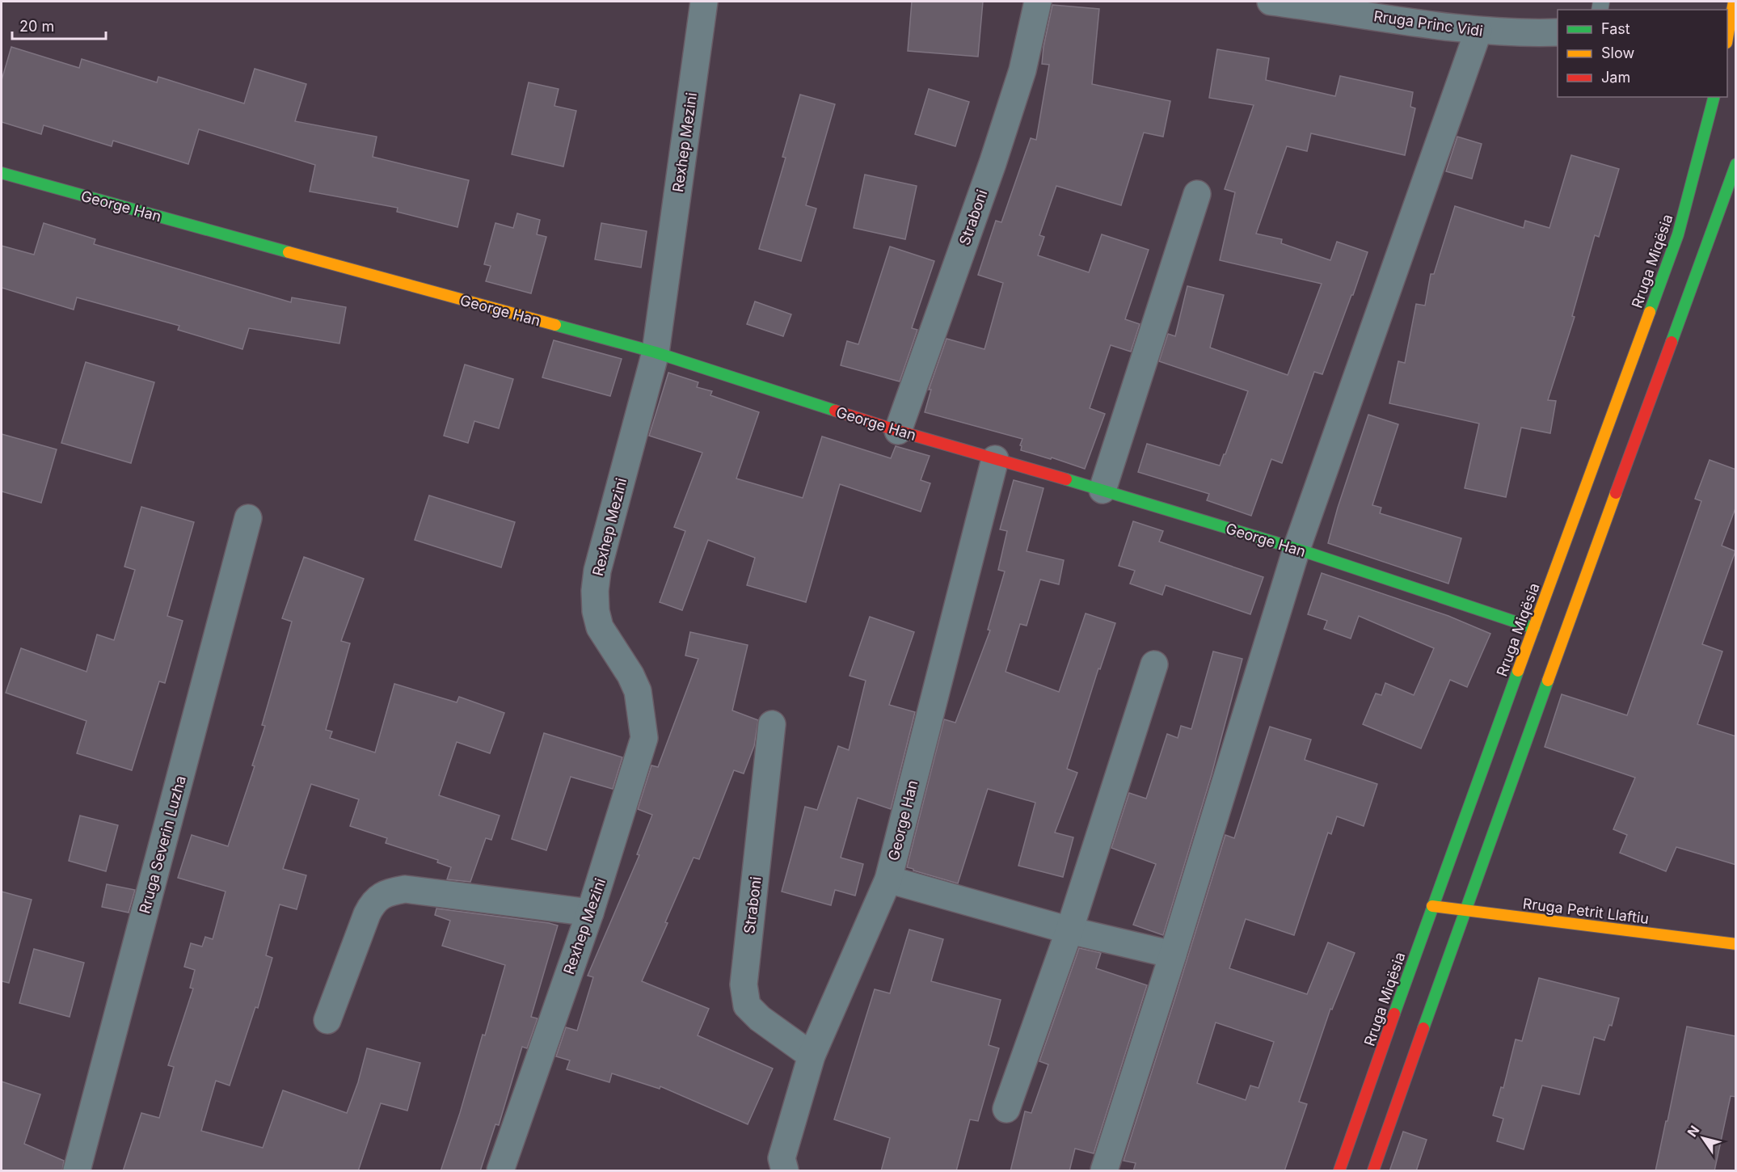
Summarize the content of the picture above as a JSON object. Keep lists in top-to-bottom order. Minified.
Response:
{"streets":{"main road":["George Han","Rruga Miqësia","Rruga Petrit Llaftiu"],"street":["Rruga Princ Vidi","Rexhep Mezini","Straboni","Rruga Severin Luzha"]},"crossings":[["Rexhep Mezini","George Han"],["George Han","Straboni"],["George Han","Rruga Miqësia"],["Rruga Miqësia","Rruga Petrit Llaftiu"]],"legend":["Fast","Slow","Jam"],"scale_bar":"20 m","north":"top left"}
